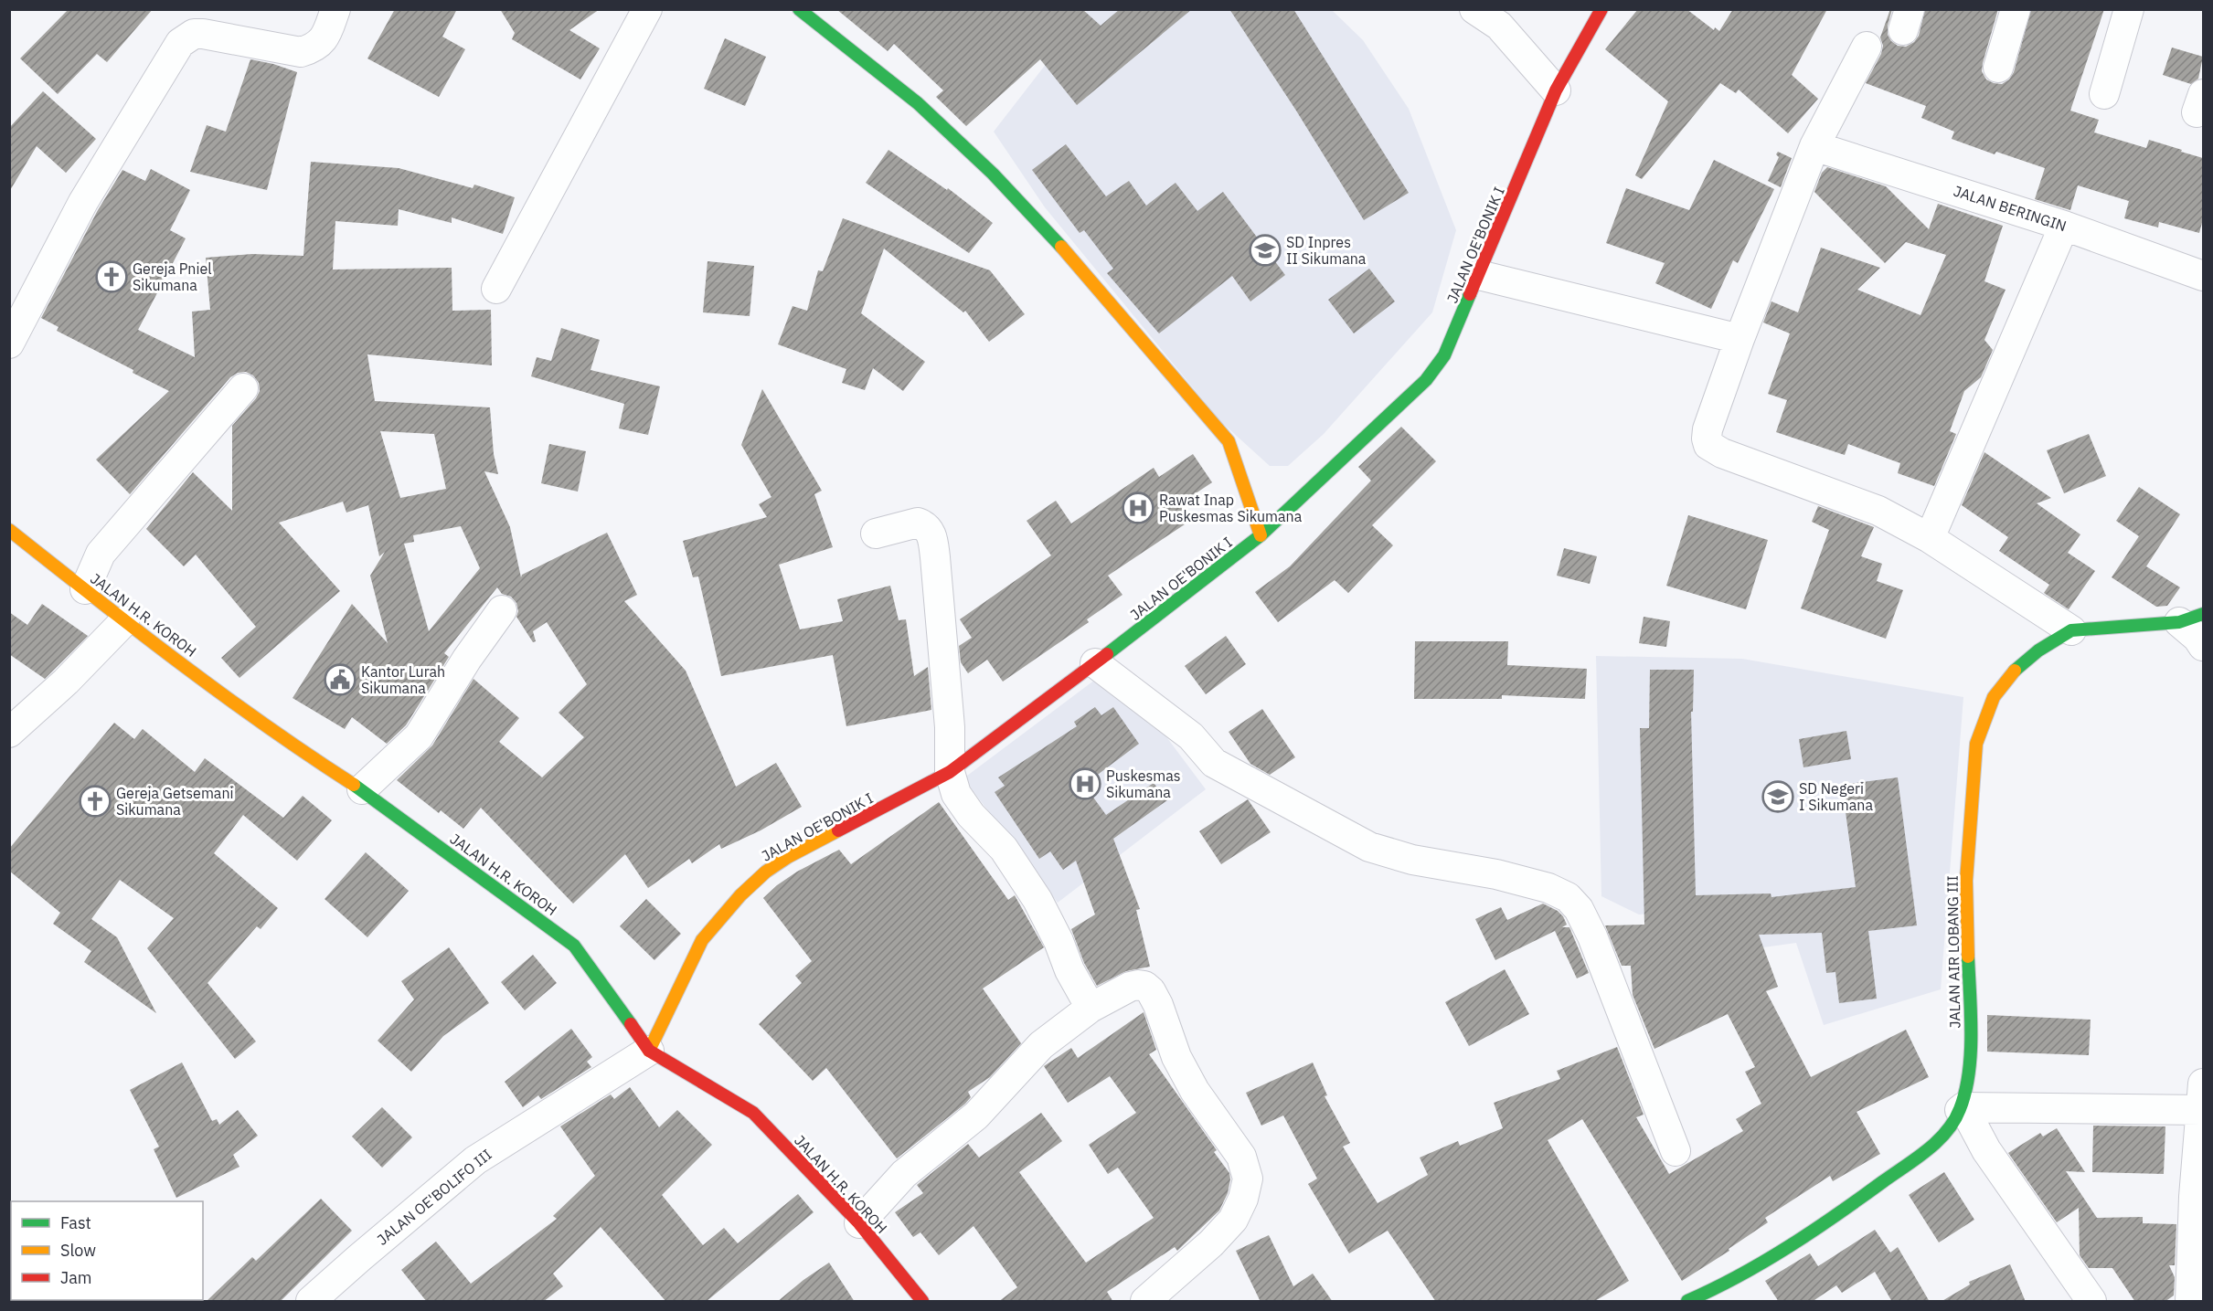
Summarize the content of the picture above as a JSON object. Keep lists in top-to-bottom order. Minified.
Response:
{"streets":{"street":["JALAN BERINGIN","JALAN OE'BONIK I","JALAN H.R. KOROH","JALAN AIR LOBANG III","JALAN OE'BOLIFO III"]},"crossings":[["JALAN OE'BONIK I","JALAN H.R. KOROH"],["JALAN OE'BONIK I","JALAN OE'BOLIFO III"],["JALAN H.R. KOROH","JALAN OE'BOLIFO III"]],"places":{"school or university":["SD Inpres II Sikumana","SD Negeri I Sikumana"],"church":["Gereja Pniel Sikumana","Gereja Getsemani Sikumana"],"hospital":["Rawat Inap Puskesmas Sikumana","Puskesmas Sikumana"],"public building":["Kantor Lurah Sikumana"]},"legend":["Fast","Slow","Jam"]}
